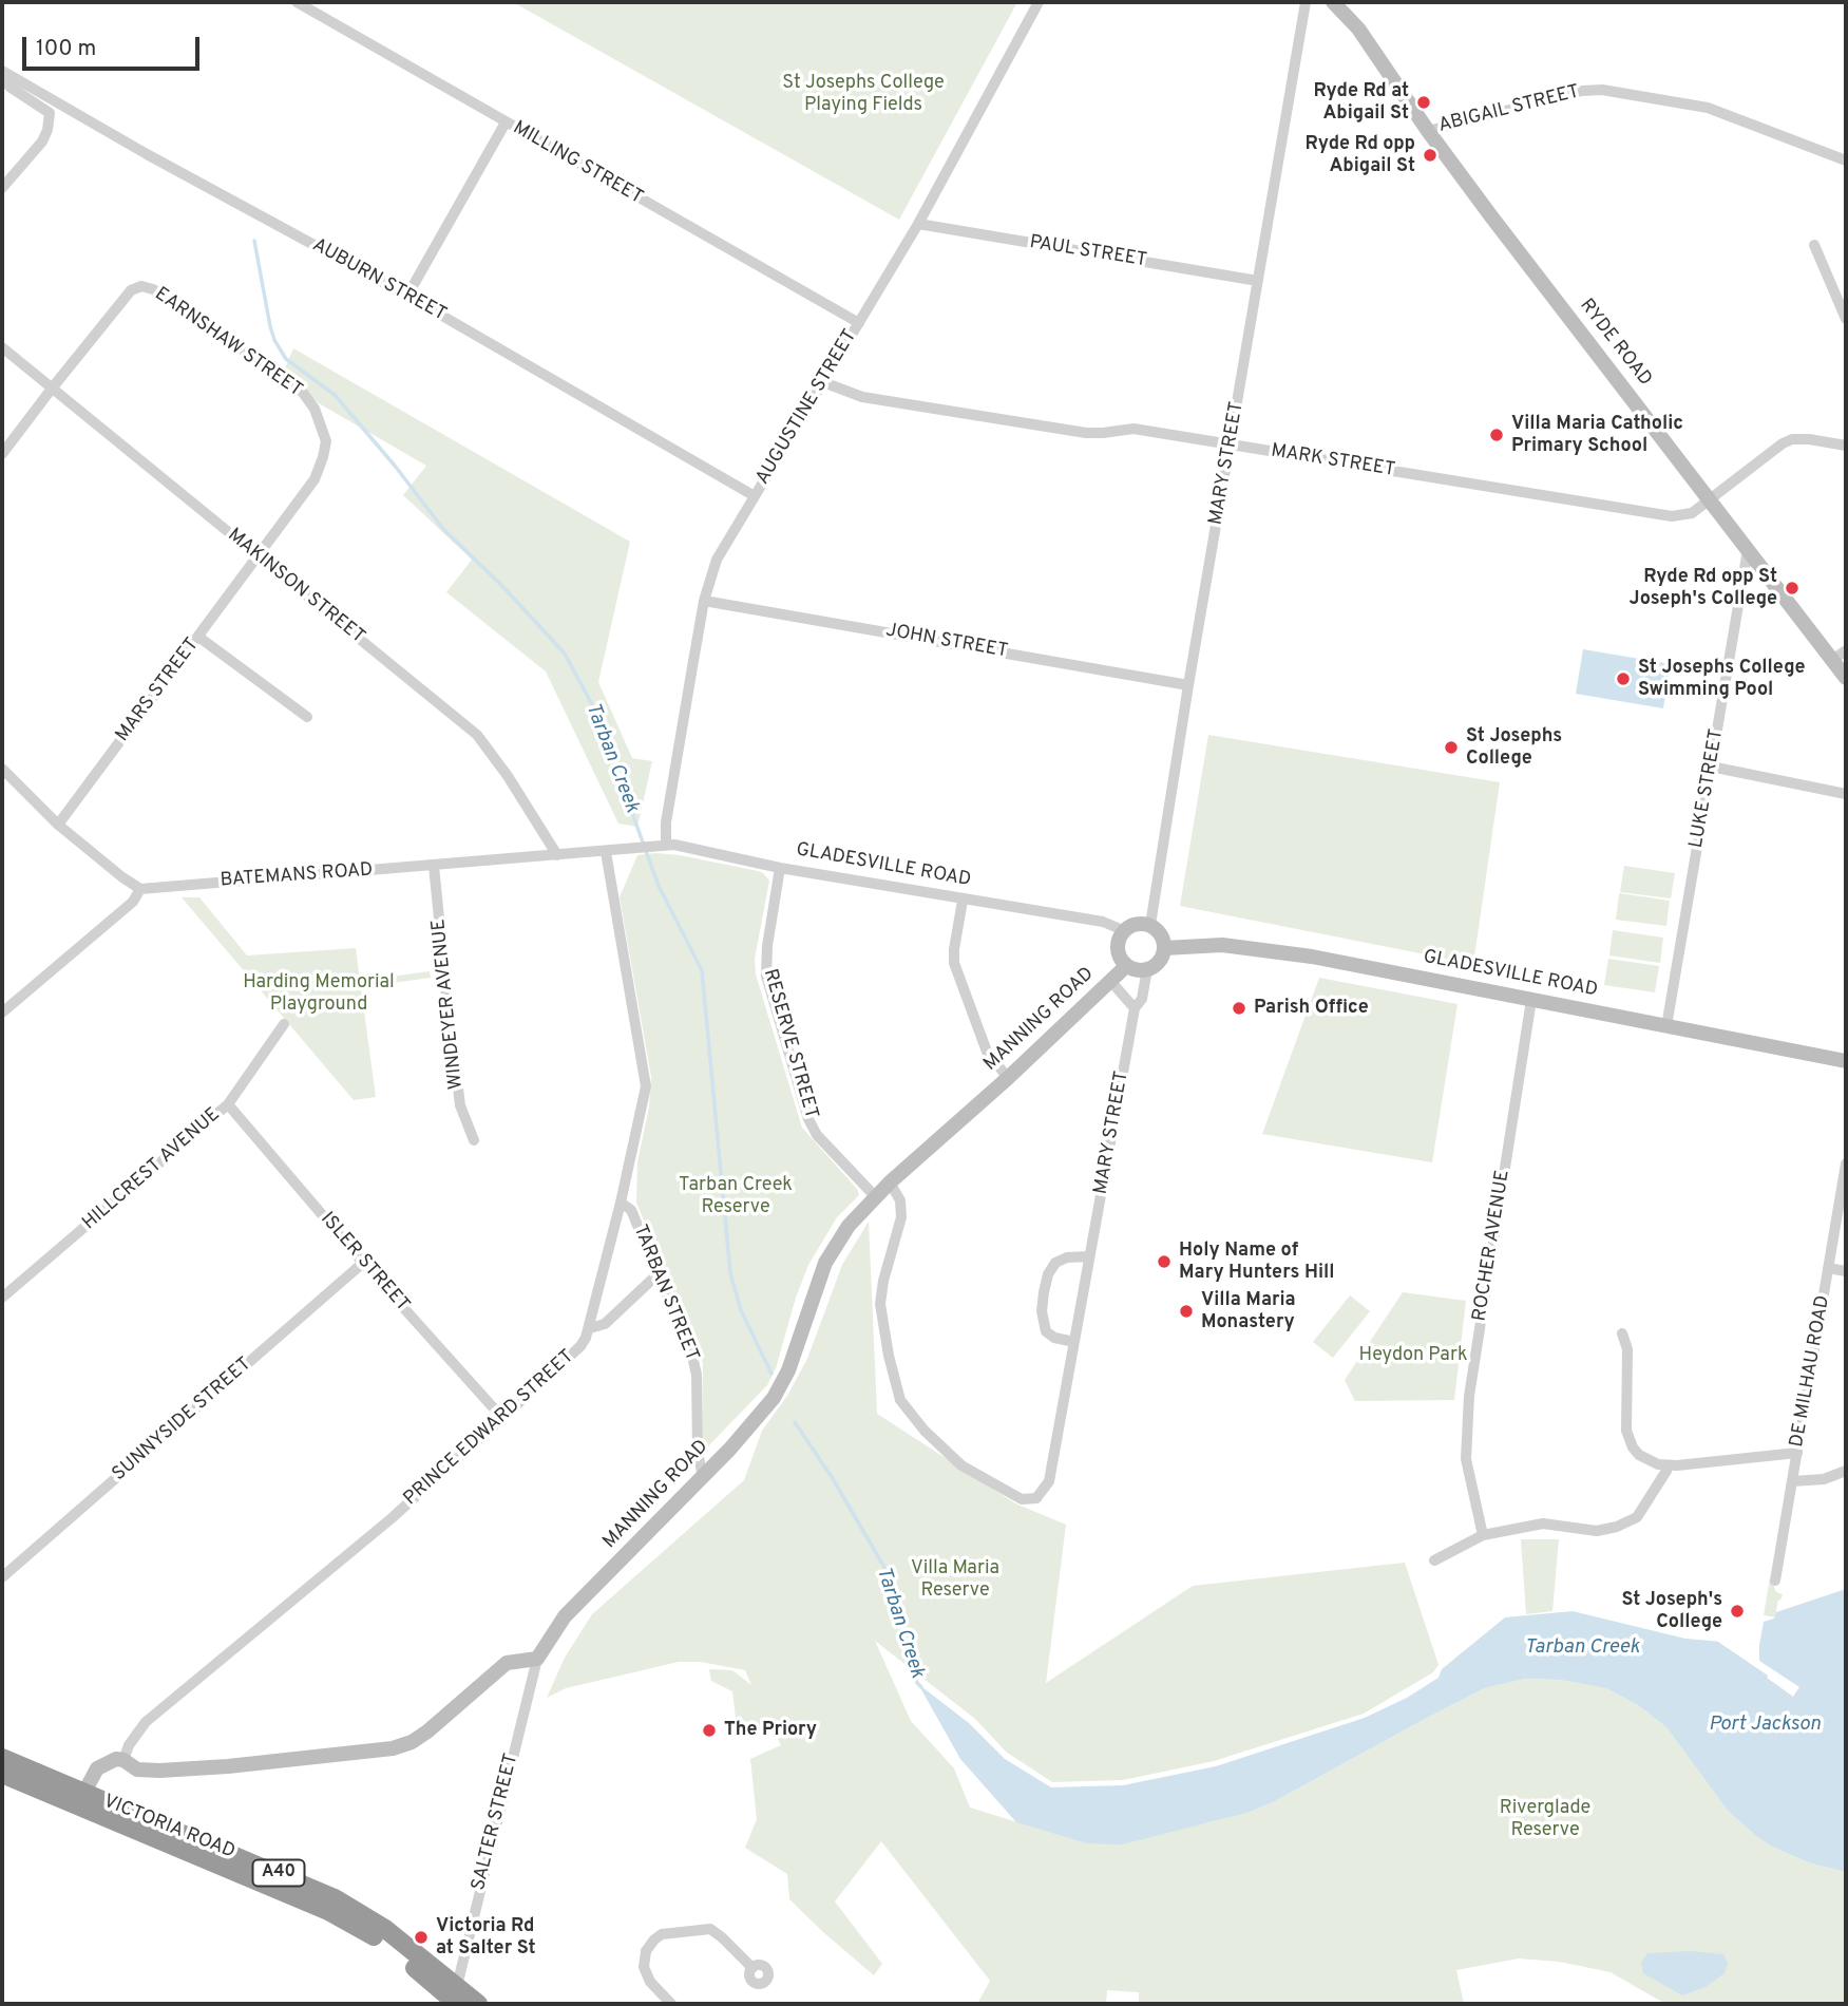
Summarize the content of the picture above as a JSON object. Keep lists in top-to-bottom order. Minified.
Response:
{"streets":{"highway":["VICTORIA ROAD","A40"],"street":["ABIGAIL STREET","MILLING STREET","PAUL STREET","AUBURN STREET","EARNSHAW STREET","RYDE ROAD","AUGUSTINE STREET","MARK STREET","MARY STREET","MAKINSON STREET","JOHN STREET","MARS STREET","LUKE STREET","GLADESVILLE ROAD","BATEMANS ROAD","WINDEYER AVENUE","MANNING ROAD","RESERVE STREET","HILLCREST AVENUE","ROCHER AVENUE","ISLER STREET","TARBAN STREET","DE MILHAU ROAD","SUNNYSIDE STREET","PRINCE EDWARD STREET","SALTER STREET"]},"crossings":[["ABIGAIL STREET","RYDE ROAD"],["MILLING STREET","AUGUSTINE STREET"],["PAUL STREET","AUGUSTINE STREET"],["PAUL STREET","MARY STREET"],["AUBURN STREET","AUGUSTINE STREET"],["EARNSHAW STREET","MAKINSON STREET"],["EARNSHAW STREET","MARS STREET"],["RYDE ROAD","MARK STREET"],["RYDE ROAD","LUKE STREET"],["AUGUSTINE STREET","MARK STREET"],["AUGUSTINE STREET","JOHN STREET"],["AUGUSTINE STREET","GLADESVILLE ROAD"],["MARK STREET","MARY STREET"],["MARY STREET","JOHN STREET"],["MARY STREET","GLADESVILLE ROAD"],["MARY STREET","MANNING ROAD"],["MAKINSON STREET","MARS STREET"],["MAKINSON STREET","BATEMANS ROAD"],["LUKE STREET","GLADESVILLE ROAD"],["GLADESVILLE ROAD","BATEMANS ROAD"],["GLADESVILLE ROAD","MANNING ROAD"],["GLADESVILLE ROAD","RESERVE STREET"],["GLADESVILLE ROAD","ROCHER AVENUE"],["BATEMANS ROAD","WINDEYER AVENUE"],["BATEMANS ROAD","PRINCE EDWARD STREET"],["MANNING ROAD","RESERVE STREET"],["MANNING ROAD","TARBAN STREET"],["MANNING ROAD","SALTER STREET"],["HILLCREST AVENUE","ISLER STREET"],["ISLER STREET","SUNNYSIDE STREET"],["ISLER STREET","PRINCE EDWARD STREET"],["TARBAN STREET","PRINCE EDWARD STREET"],["SALTER STREET","VICTORIA ROAD"]],"water":["Tarban Creek","Port Jackson"],"parks":["St Josephs College Playing Fields","Harding Memorial Playground","Tarban Creek Reserve","Heydon Park","Villa Maria Reserve","Riverglade Reserve"],"places":["Ryde Rd at Abigail St","Ryde Rd opp Abigail St","Villa Maria Catholic Primary School","Ryde Rd opp St Joseph's College","St Josephs College Swimming Pool","St Josephs College","Parish Office","Holy Name of Mary Hunters Hill","Villa Maria Monastery","St Joseph's College","The Priory","Victoria Rd at Salter St"],"scale_bar":"100 m"}
